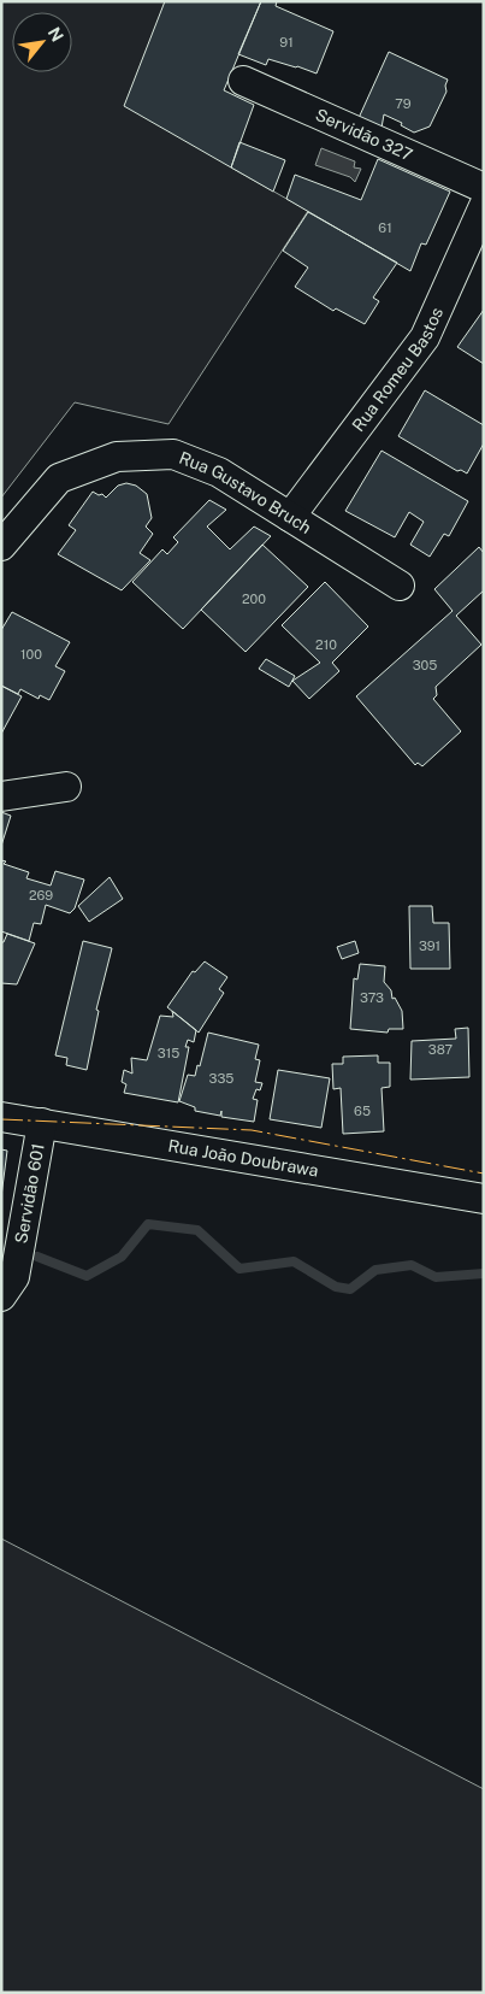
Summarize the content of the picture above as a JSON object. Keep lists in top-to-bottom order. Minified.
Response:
{"streets":{"street":["Servidão 327","Rua Romeu Bastos","Rua Gustavo Bruch","Rua João Doubrawa","Servidão 601"]},"crossings":[["Rua Romeu Bastos","Rua Gustavo Bruch"],["Rua João Doubrawa","Servidão 601"]],"house_numbers":["91","79","61","200","210","100","305","269","391","373","387","315","335","65"],"north":"top right"}
